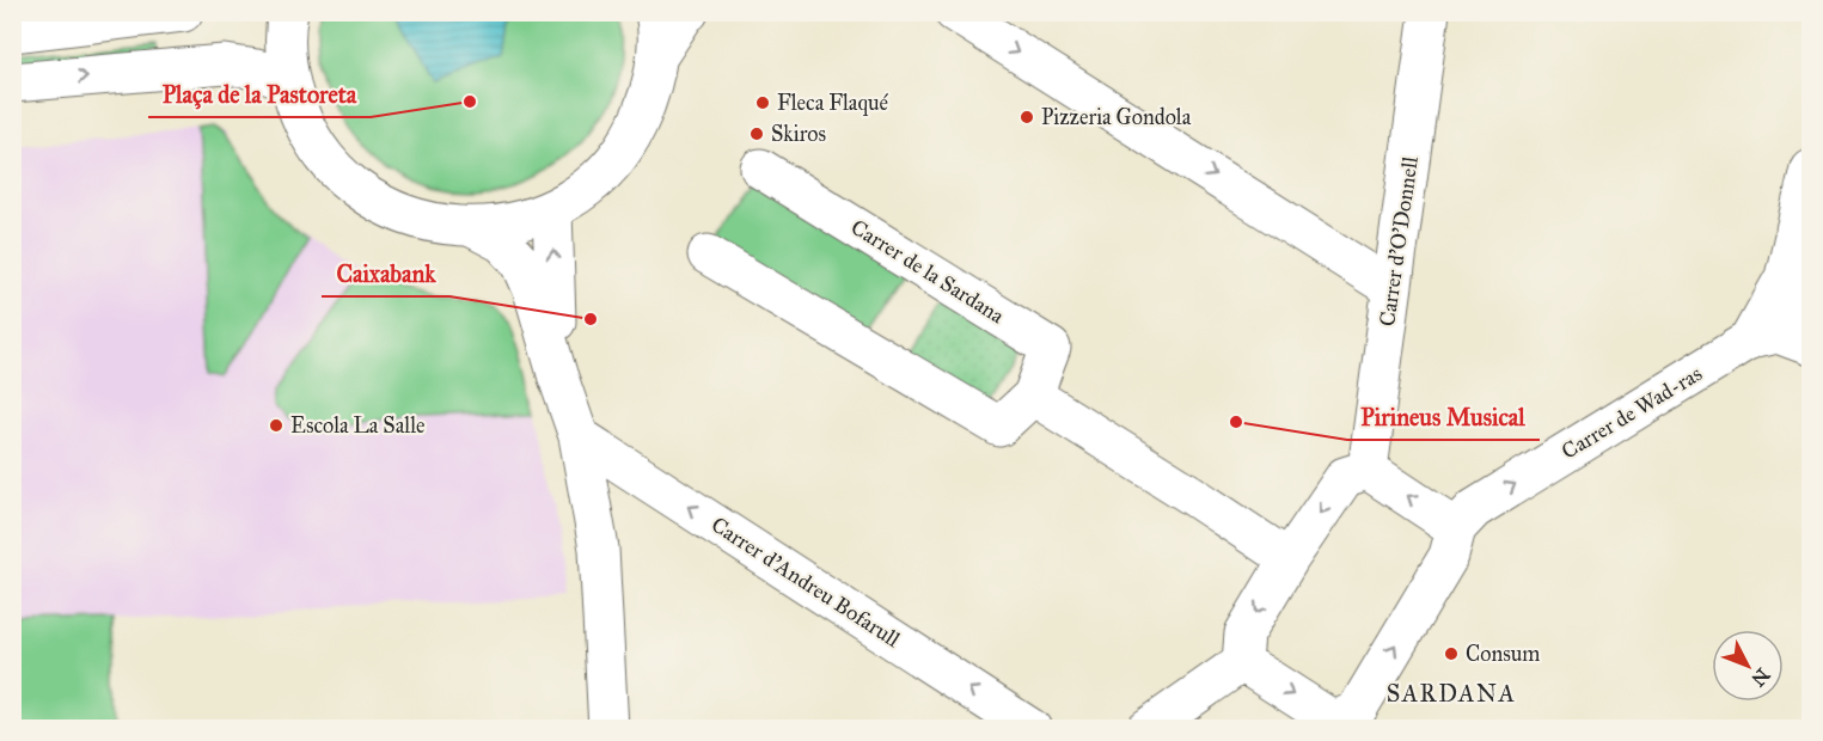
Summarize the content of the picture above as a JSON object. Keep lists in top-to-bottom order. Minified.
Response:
{"streets":{"street":["Carrer d'O'Donnell","Carrer de la Sardana","Carrer de Wad-ras","Carrer d'Andreu Bofarull"]},"one_way":["Carrer de Wad-ras"],"districts":["SARDANA"],"places":["Plaça de la Pastoreta","Fleca Flaqué","Pizzeria Gondola","Skiros","Caixabank","Pirineus Musical","Escola La Salle","Consum"],"north":"bottom right"}
